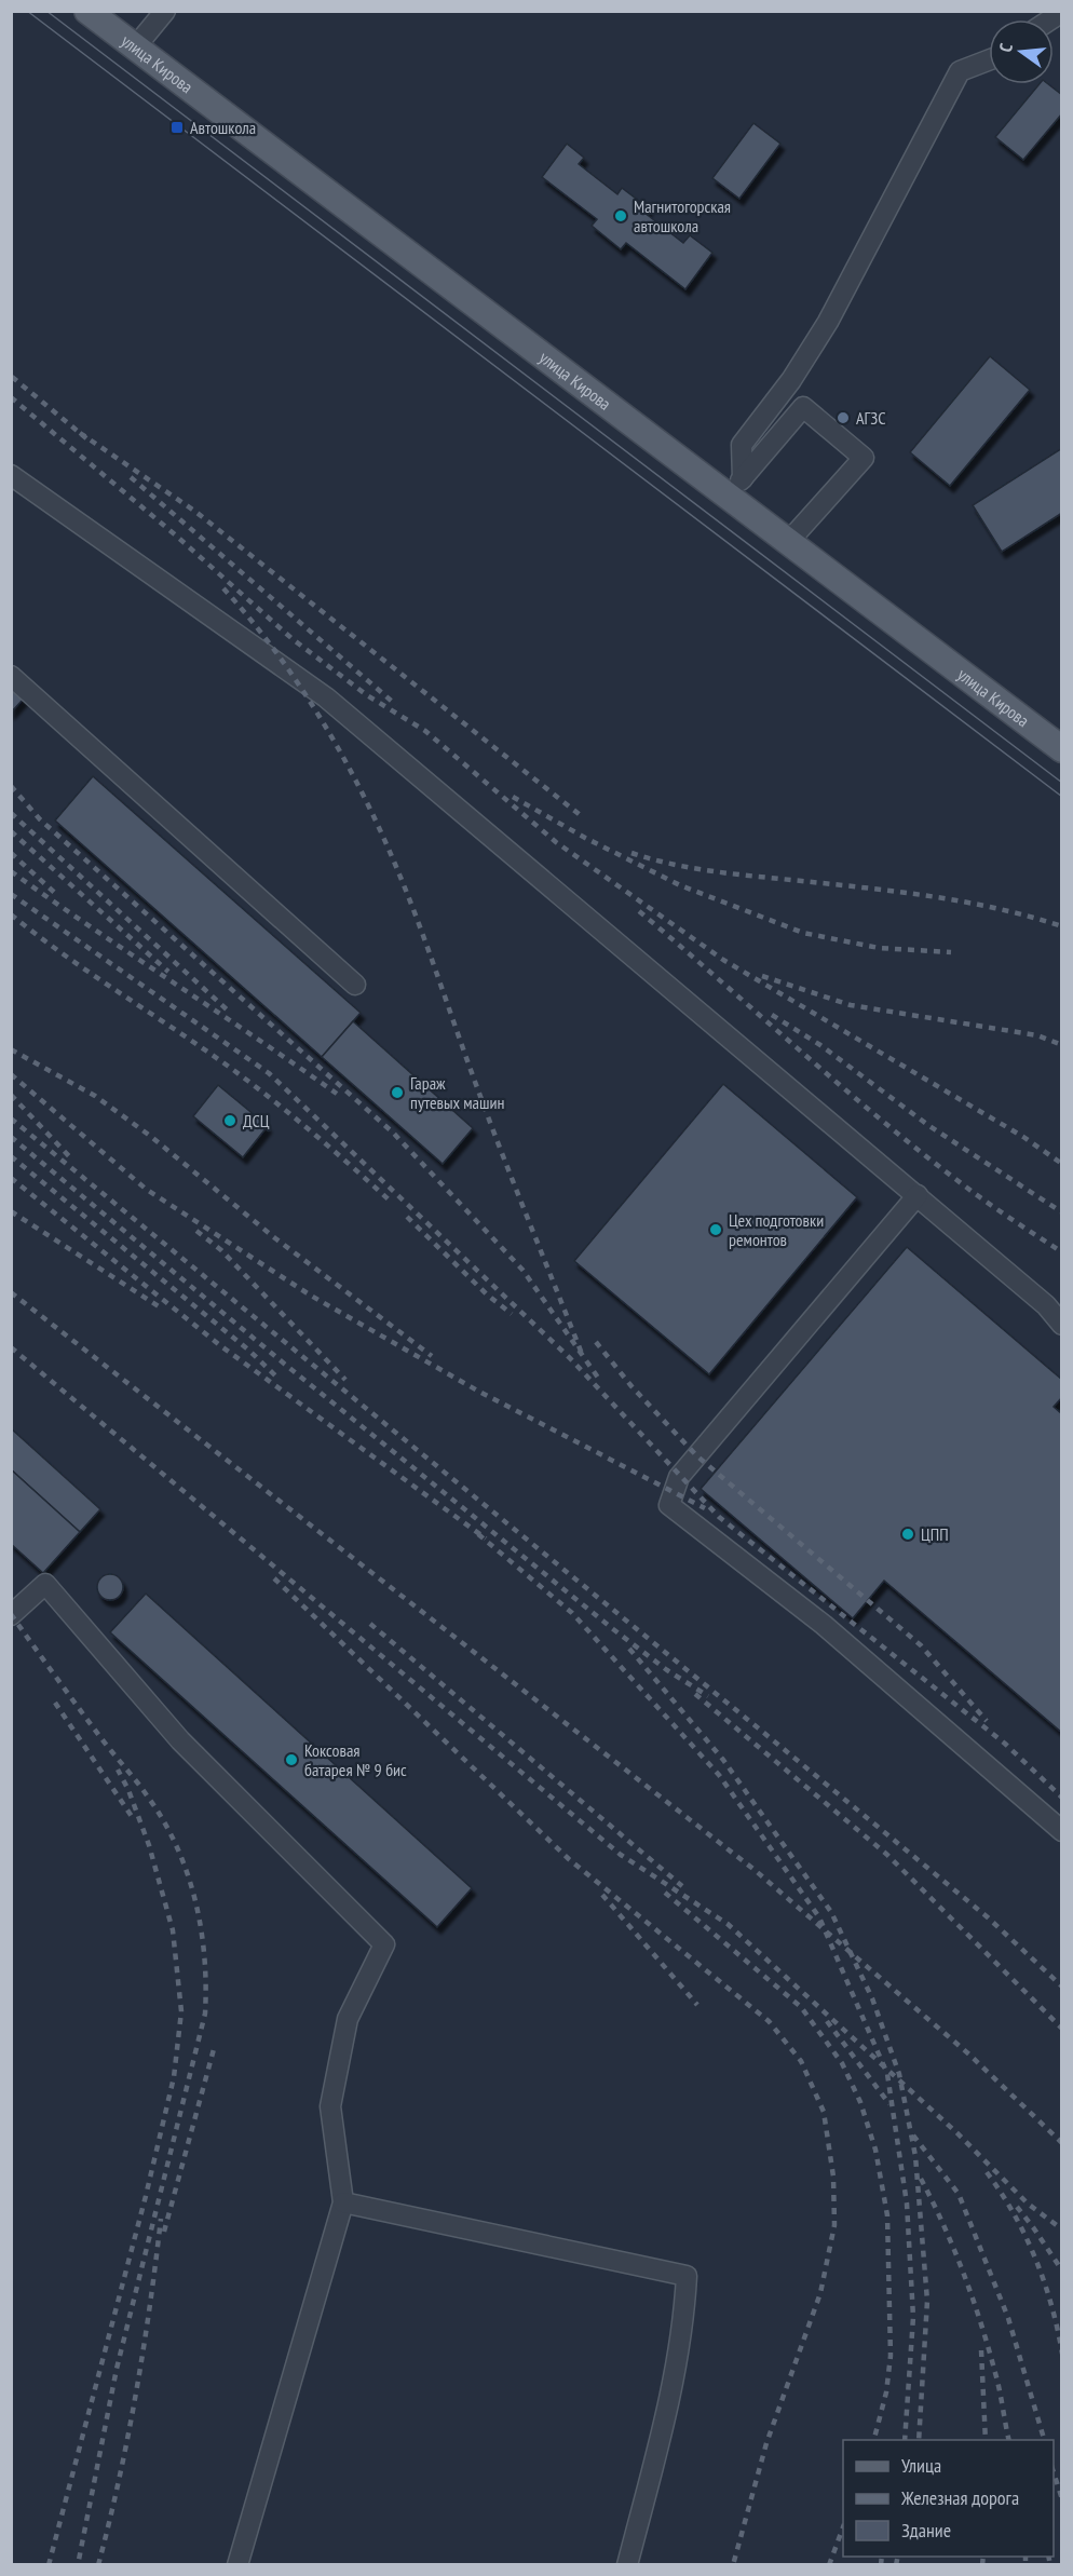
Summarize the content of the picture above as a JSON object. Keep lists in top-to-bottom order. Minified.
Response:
{"streets":{"main road":["улица Кирова"]},"places":{"transit":["Автошкола"],"other":["Магнитогорская автошкола","АГЗС","Гараж путевых машин","ДСЦ","Цех подготовки ремонтов","ЦПП","Коксовая батарея № 9 бис"]},"legend":["Улица","Железная дорога","Здание"],"north":"left"}
